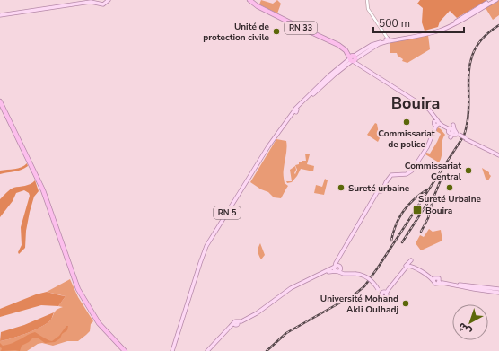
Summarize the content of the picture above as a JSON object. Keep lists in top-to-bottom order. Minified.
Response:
{"streets":{"highway":["RN 33"],"main road":["RN 5"]},"crossings":[["RN 33","RN 5"]],"districts":["Bouira"],"places":{"other":["Unité de protection civile","Commissariat de police","Commissariat Central","Sureté urbaine","Sureté Urbaine","Université Mohand Akli Oulhadj"],"transit":["Bouira"]},"scale_bar":"500 m","north":"bottom left"}
